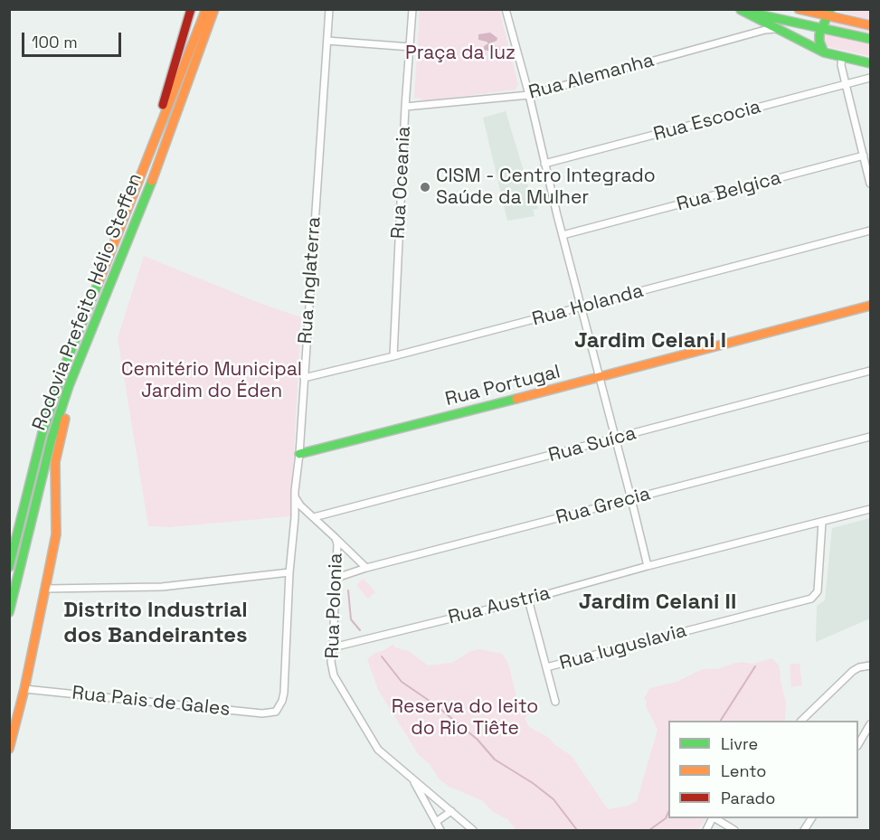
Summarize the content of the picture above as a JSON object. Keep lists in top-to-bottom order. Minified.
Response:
{"streets":{"main road":["Rodovia Prefeito Hélio Steffen","Rua Portugal"],"street":["Rua Alemanha","Rua Escocia","Rua Oceania","Rua Belgica","Rua Inglaterra","Rua Holanda","Rua Suíca","Rua Grecia","Rua Polonia","Rua Austria","Rua Iuguslavia","Rua Pais de Gales"]},"crossings":[["Rua Alemanha","Rua Oceania"],["Rua Oceania","Rua Holanda"],["Rua Inglaterra","Rua Holanda"],["Rua Inglaterra","Rua Portugal"],["Rua Inglaterra","Rua Polonia"],["Rua Inglaterra","Rua Pais de Gales"],["Rua Suíca","Rua Polonia"],["Rua Grecia","Rua Polonia"],["Rua Polonia","Rua Austria"],["Rua Austria","Rua Iuguslavia"]],"districts":["Jardim Celani I","Jardim Celani II","Distrito Industrial dos Bandeirantes"],"parks":["Praça da luz","Cemitério Municipal Jardim do Éden","Reserva do leito do Rio Tiête"],"places":["CISM - Centro Integrado Saúde da Mulher"],"legend":["Livre","Lento","Parado"],"scale_bar":"100 m"}
